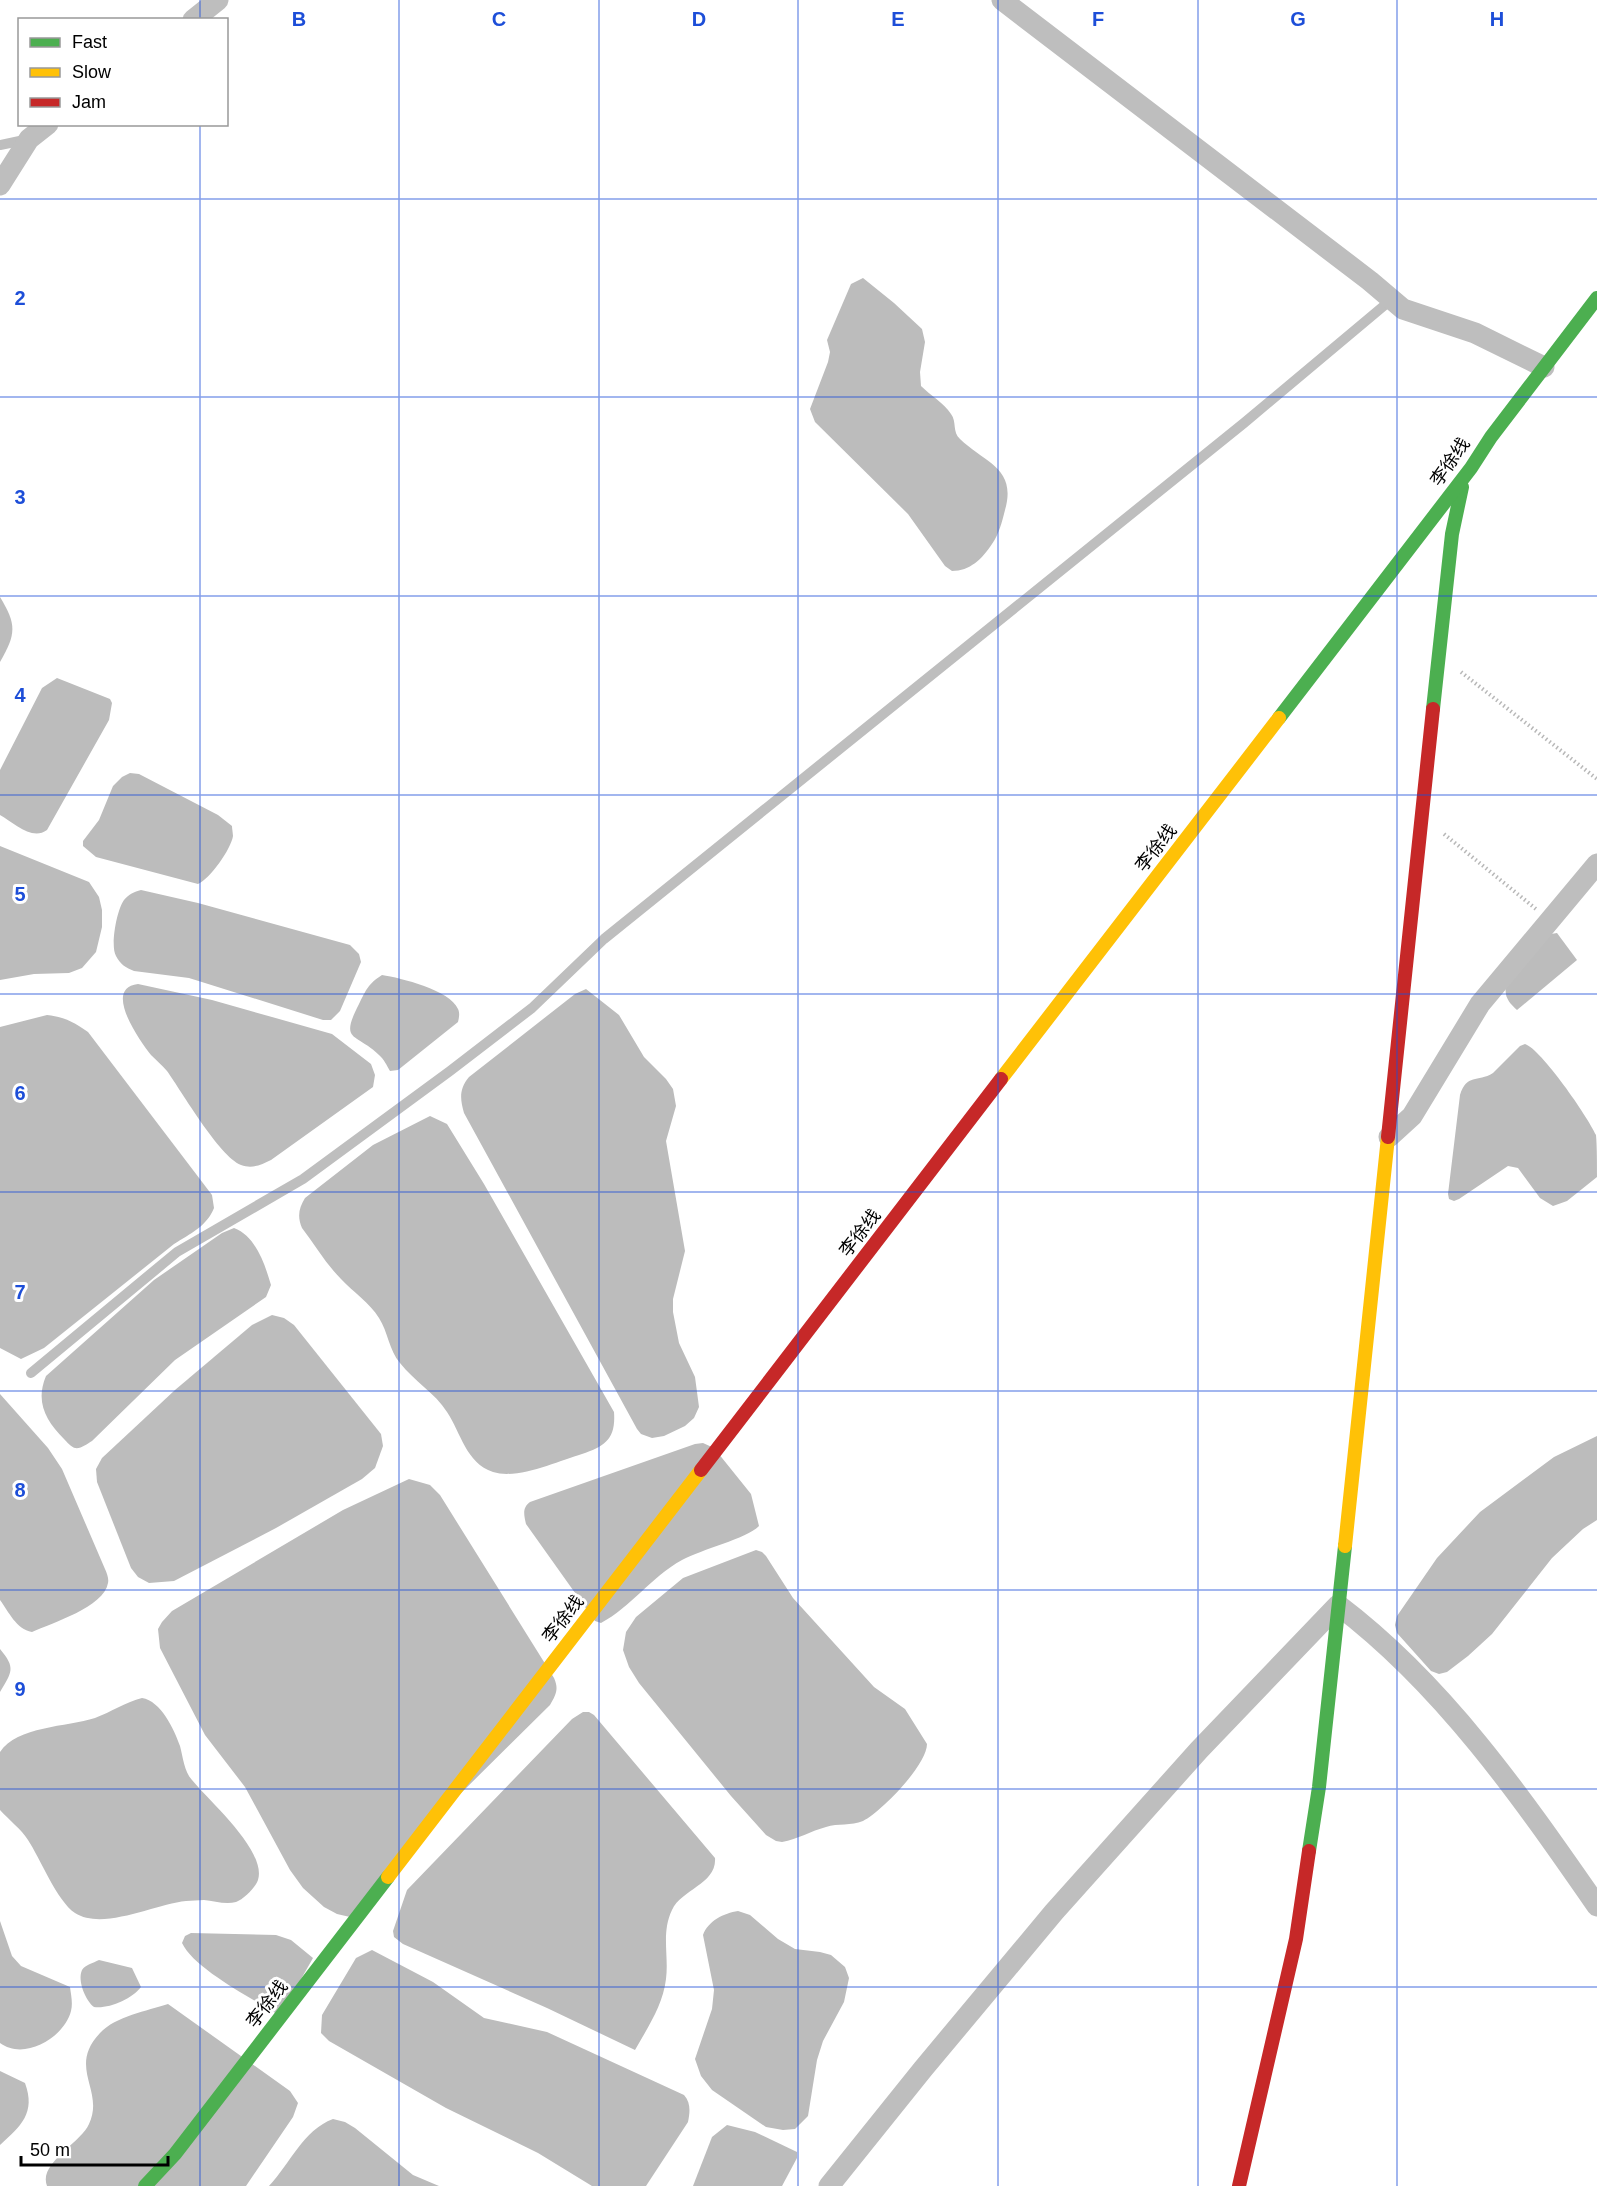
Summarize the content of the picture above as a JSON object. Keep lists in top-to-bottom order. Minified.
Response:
{"streets":{"main road":["李徐线"]},"legend":["Fast","Slow","Jam"],"scale_bar":"50 m","grid":{"columns":["B","C","D","E","F","G","H"],"rows":["2","3","4","5","6","7","8","9"]}}
